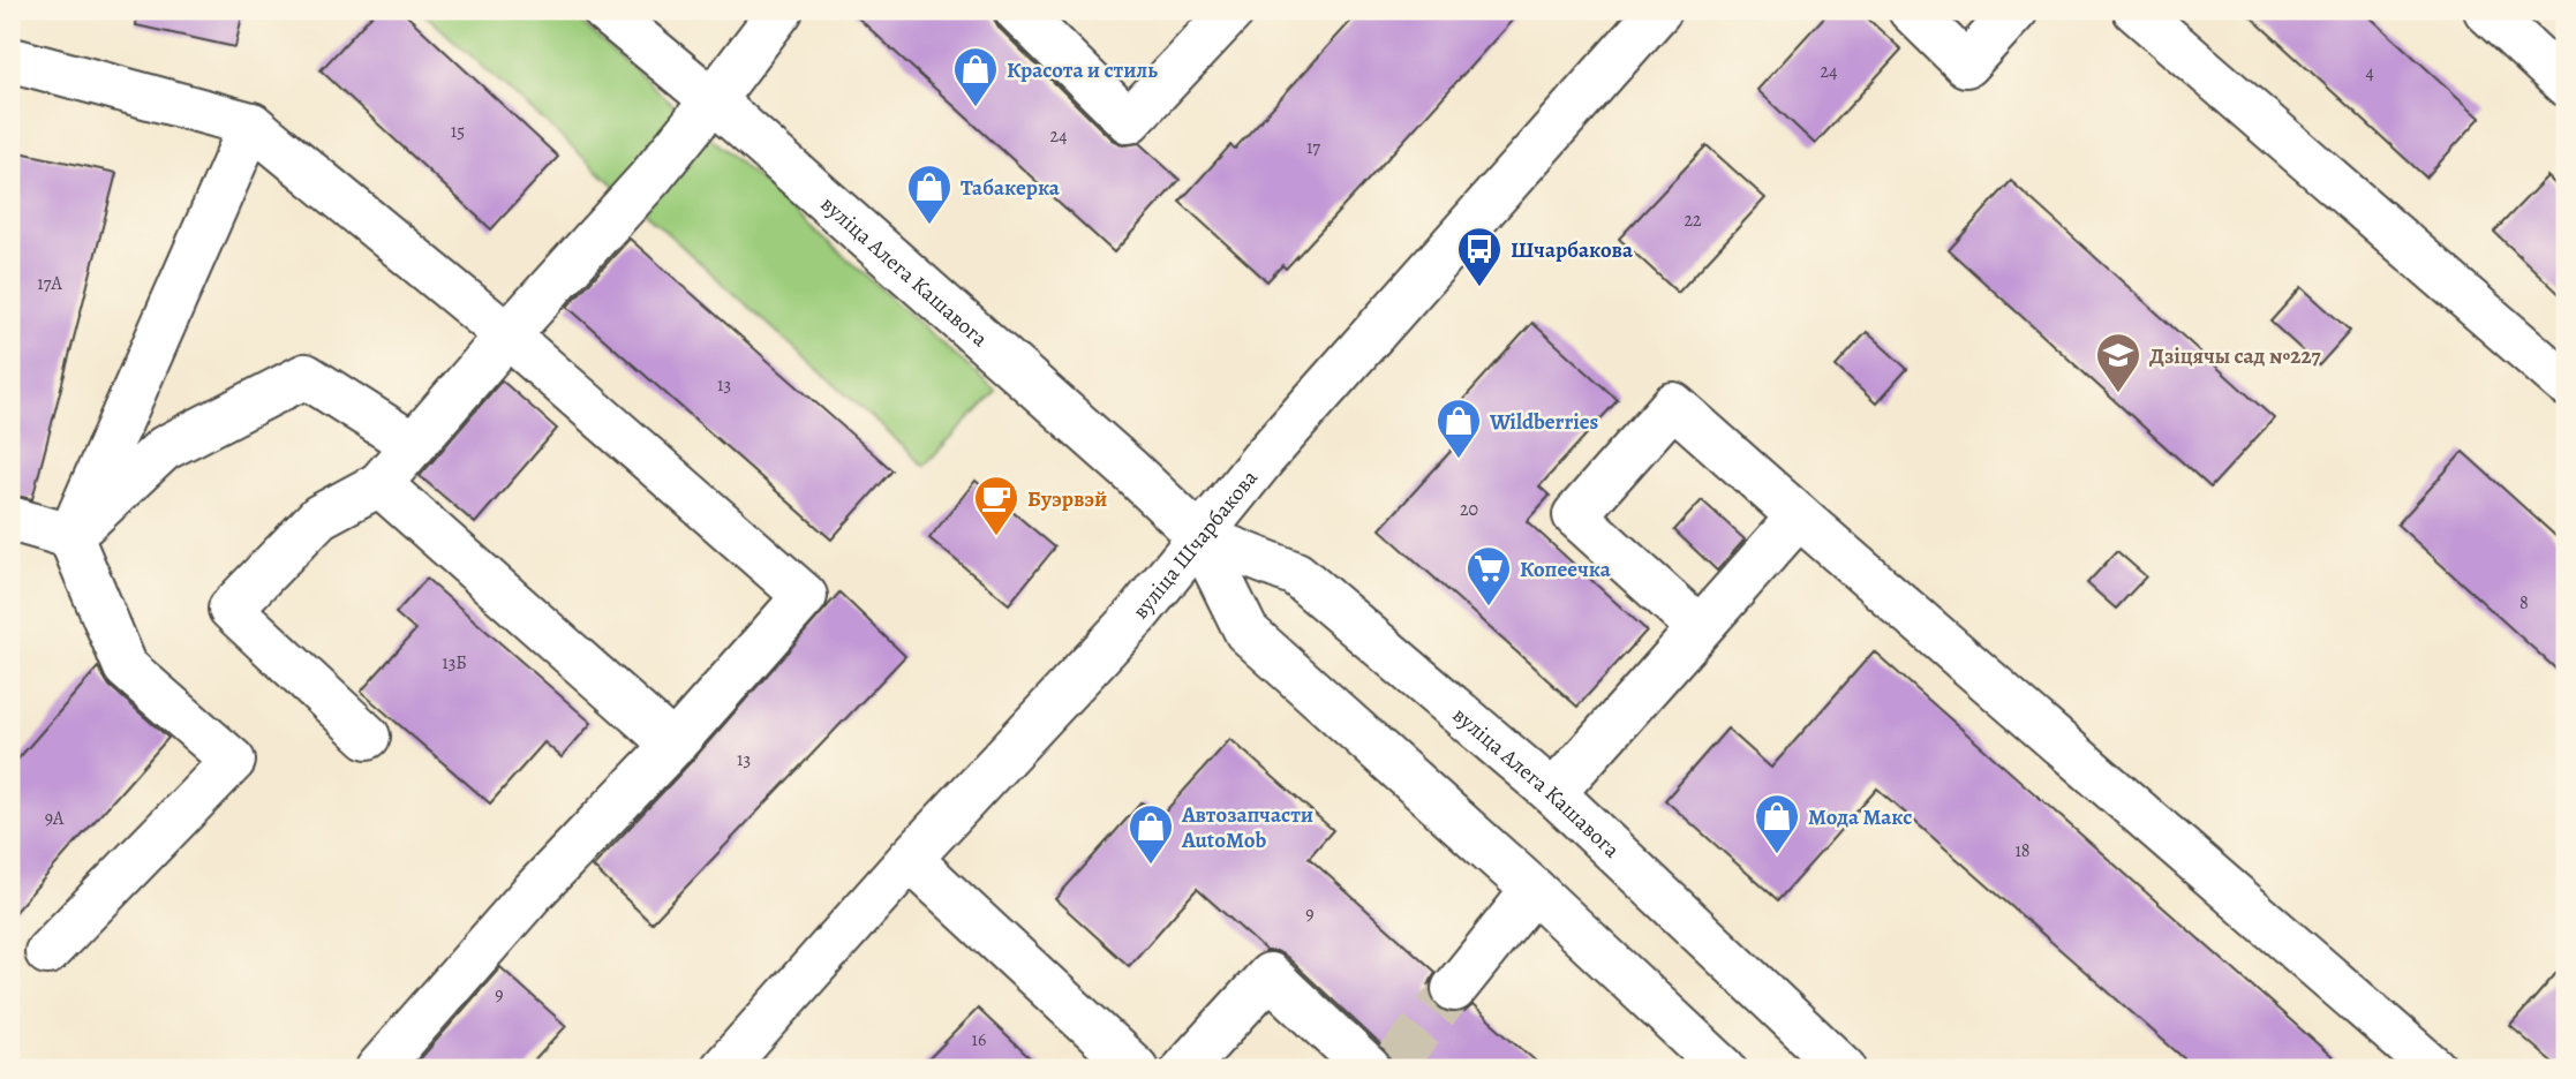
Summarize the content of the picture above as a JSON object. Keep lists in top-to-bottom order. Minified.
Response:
{"streets":{"main road":["вуліца Алега Кашавога","вуліца Шчарбакова"]},"crossings":[["вуліца Алега Кашавога","вуліца Шчарбакова"]],"places":{"shop":["Красота и стиль","Табакерка","Wildberries","Мода Макс","Автозапчасти AutoMob"],"bus stop":["Шчарбакова"],"school or university":["Дзіцячы сад №227"],"cafe":["Буэрвэй"],"supermarket":["Копеечка"]},"house_numbers":["24","4","15","24","17","22","17А","13","20","8","13Б","13","9А","18","9","9","16"]}
